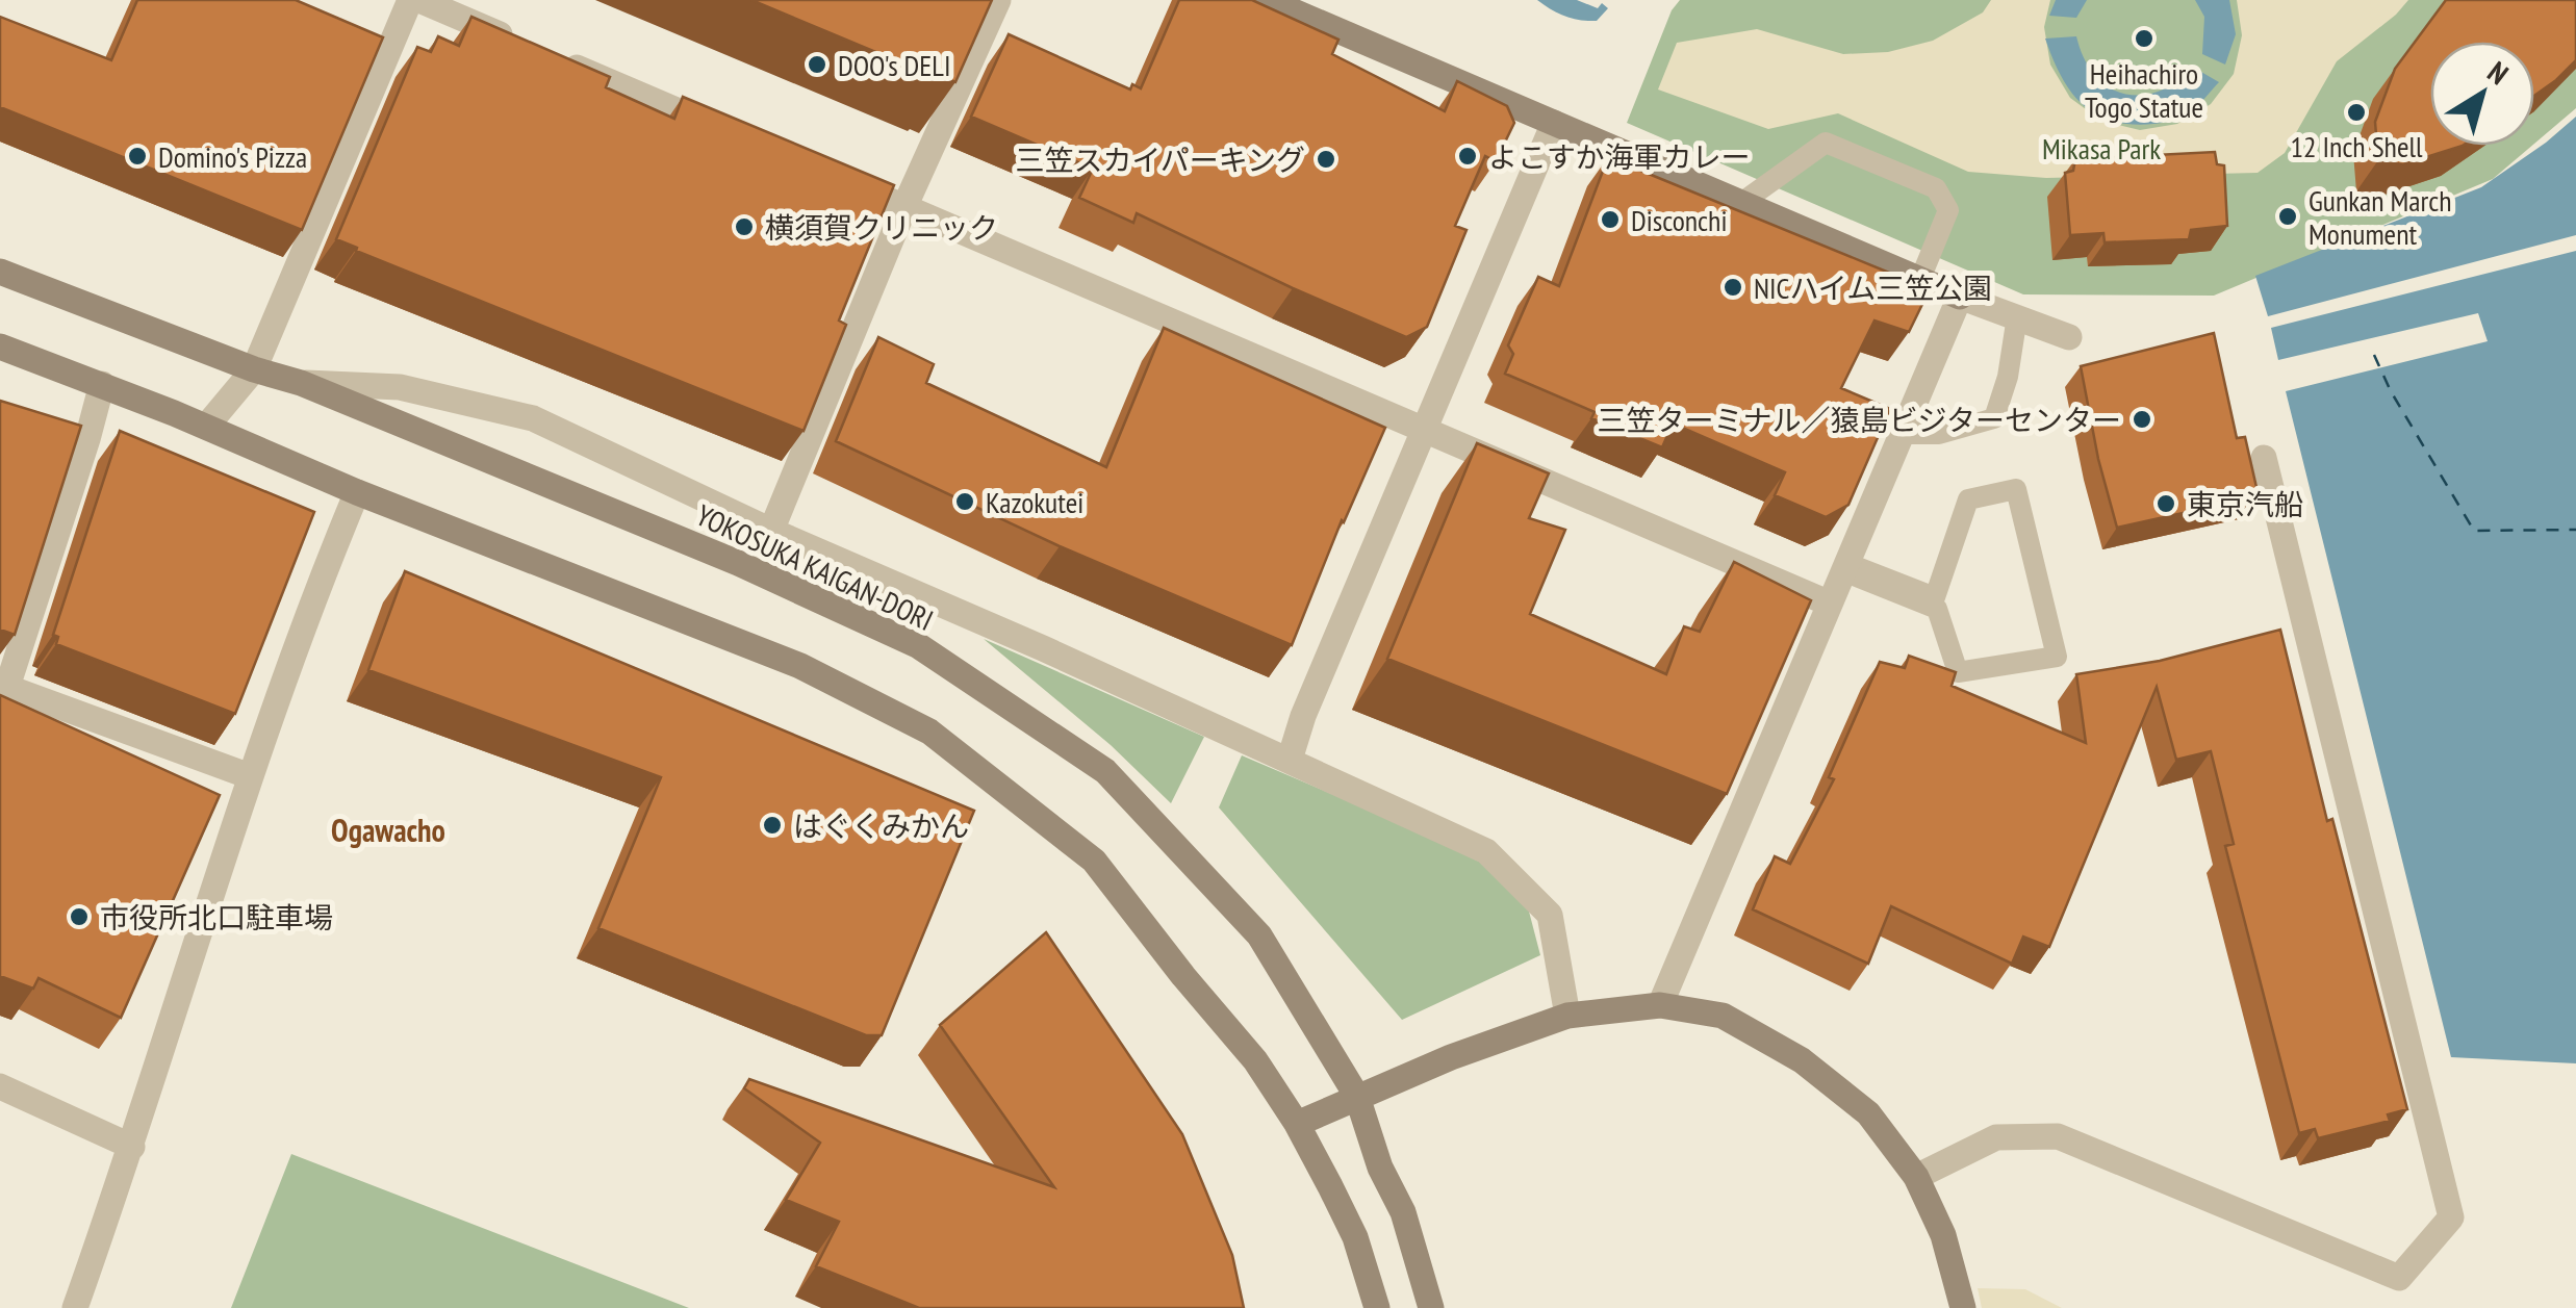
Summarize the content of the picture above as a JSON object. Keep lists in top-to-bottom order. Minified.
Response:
{"streets":{"street":["YOKOSUKA KAIGAN-DORI"]},"districts":["Ogawacho"],"parks":["Mikasa Park"],"places":["Heihachiro Togo Statue","DOO's DELI","12 Inch Shell","Domino's Pizza","よこすか海軍カレー","三笠スカイパーキング","Gunkan March Monument","Disconchi","横須賀クリニック","NICハイム三笠公園","三笠ターミナル／猿島ビジターセンター","Kazokutei","東京汽船","はぐくみかん","市役所北口駐車場"],"north":"top right"}
